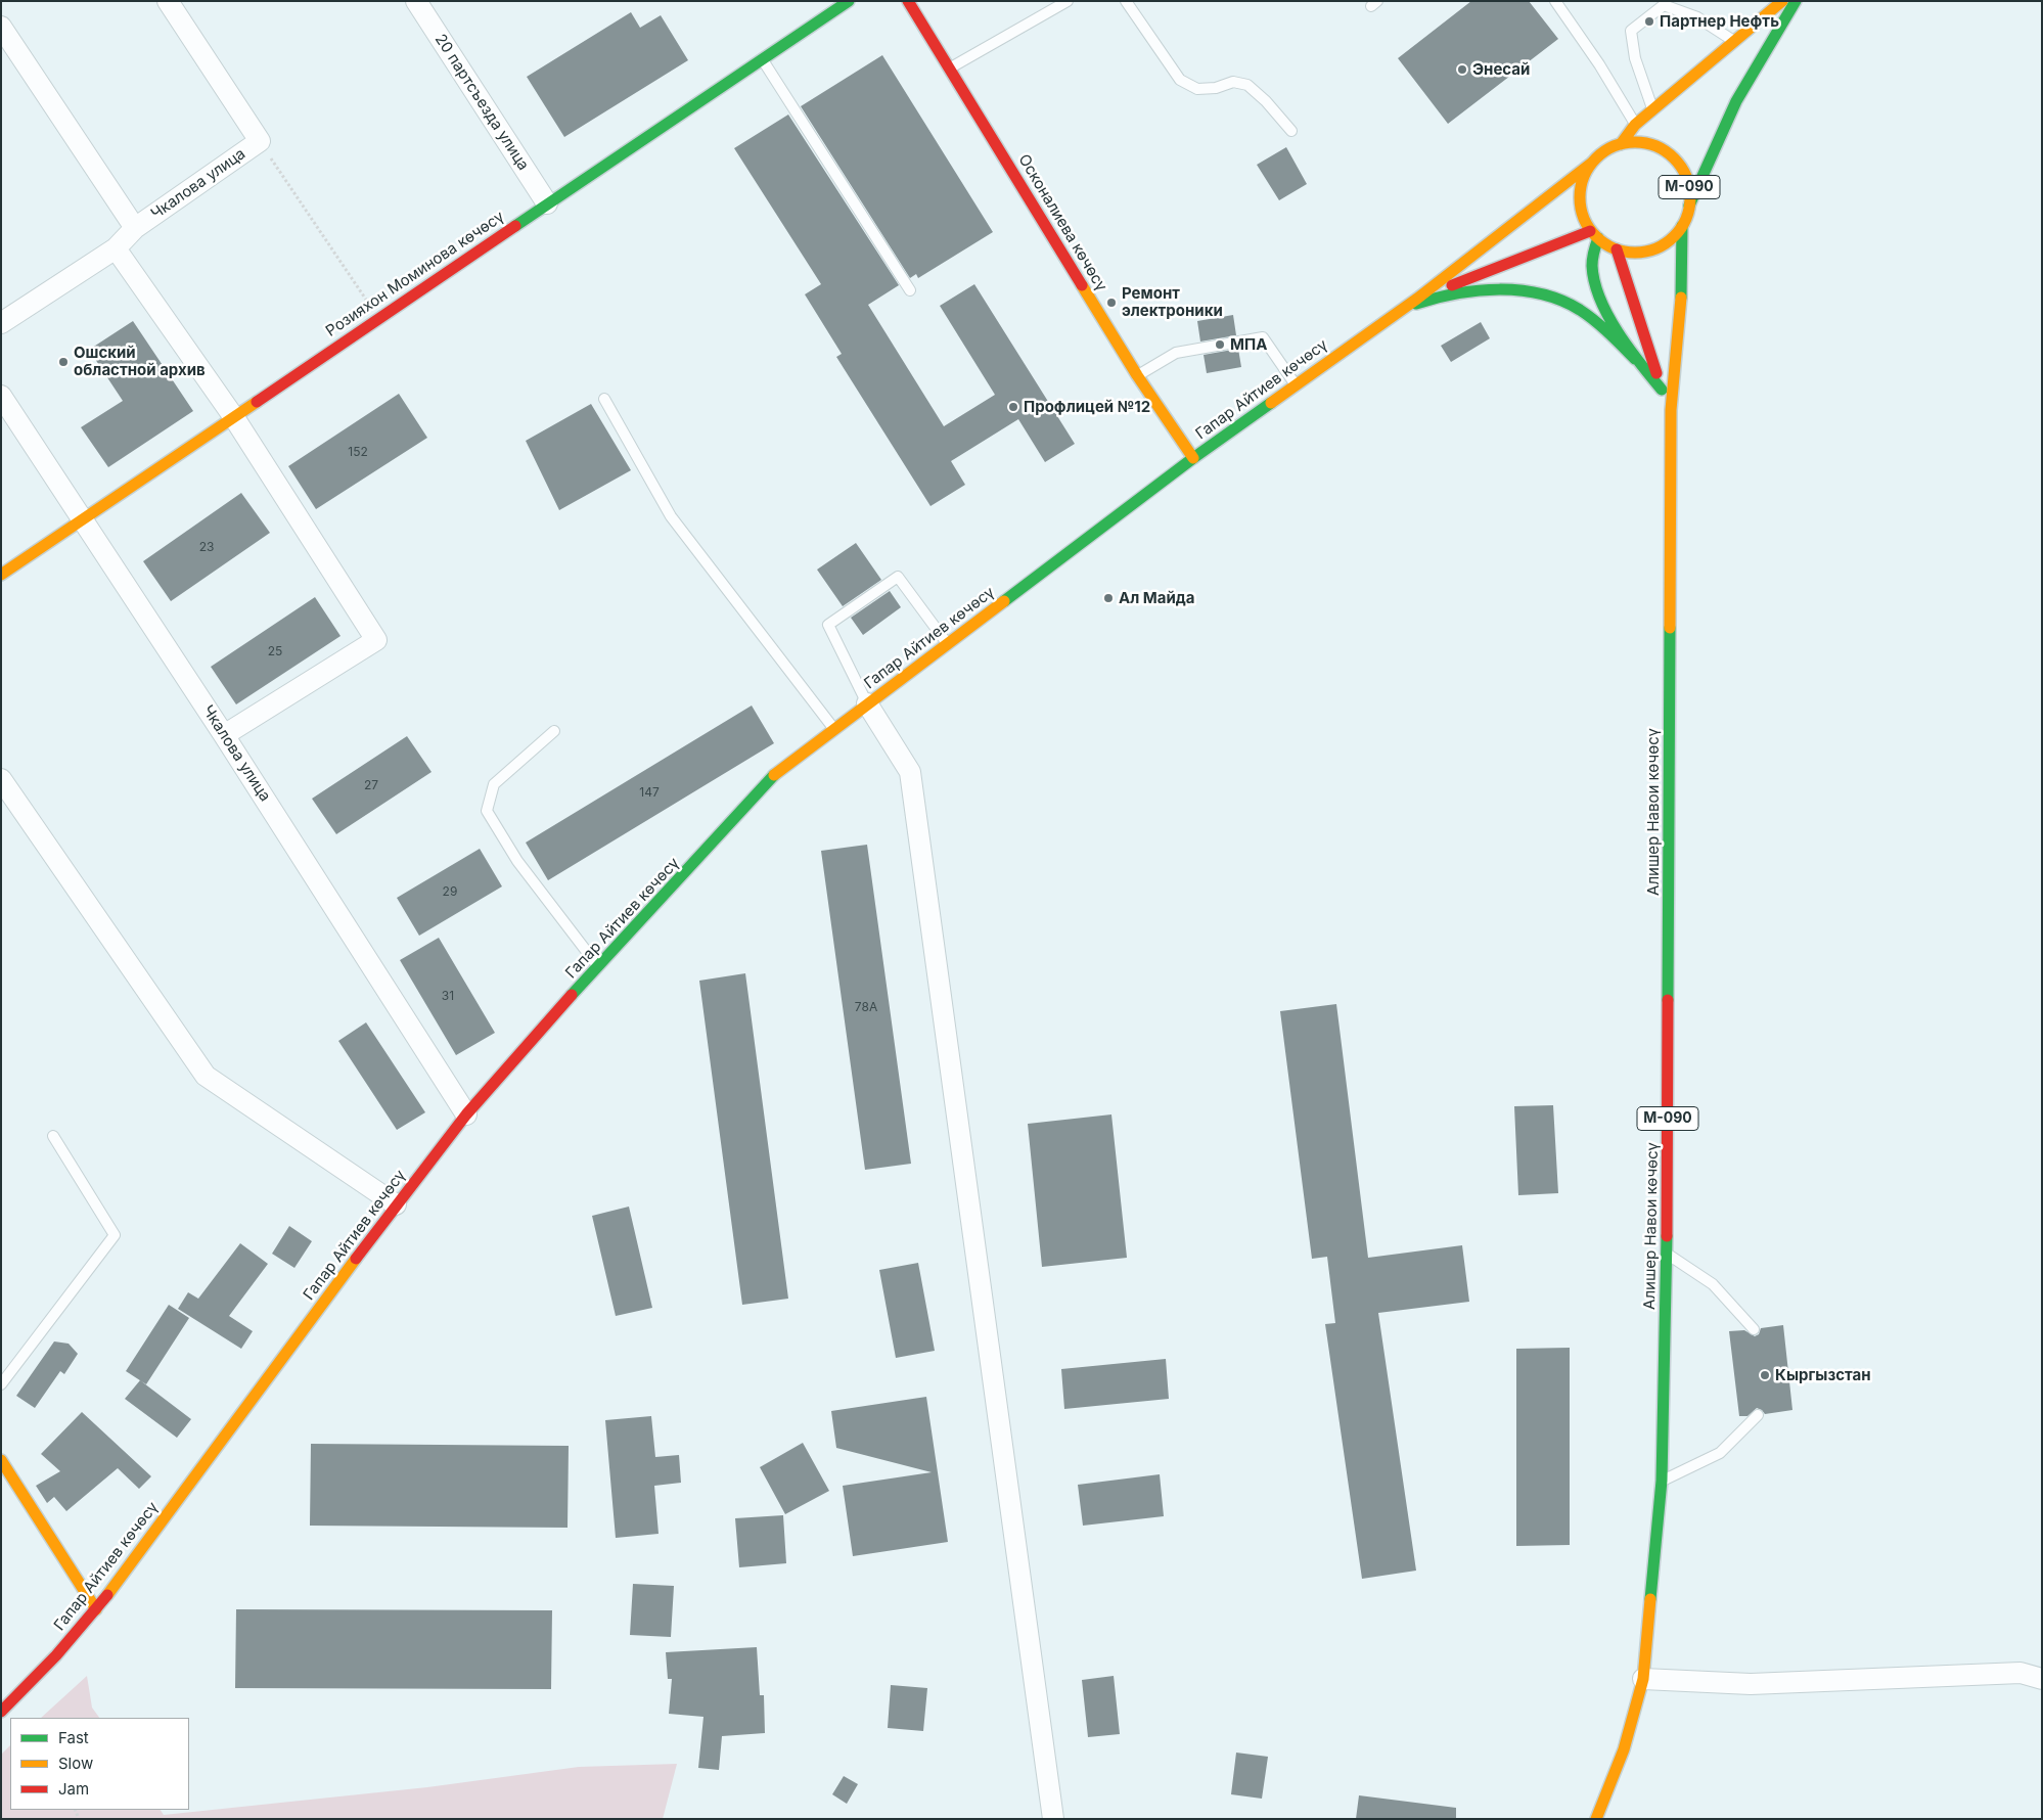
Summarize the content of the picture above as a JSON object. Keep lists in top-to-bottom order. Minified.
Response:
{"streets":{"main road":["М-090","Осконалиева көчөсү","Розияхон Моминова көчөсү","Гапар Айтиев көчөсү","Алишер Навои көчөсү"],"street":["20 партсъезда улица","Чкалова улица"]},"crossings":[["20 партсъезда улица","Розияхон Моминова көчөсү"],["Чкалова улица","Розияхон Моминова көчөсү"],["Чкалова улица","Гапар Айтиев көчөсү"],["М-090","Гапар Айтиев көчөсү"],["М-090","Алишер Навои көчөсү"],["Осконалиева көчөсү","Гапар Айтиев көчөсү"],["Гапар Айтиев көчөсү","Алишер Навои көчөсү"]],"places":["Партнер Нефть","Энесай","Ремонт электроники","МПА","Ошский областной архив","Профлицей №12","Ал Майда","Кыргызстан"],"house_numbers":["152","23","25","27","147","29","31","78А"],"legend":["Fast","Slow","Jam"]}
